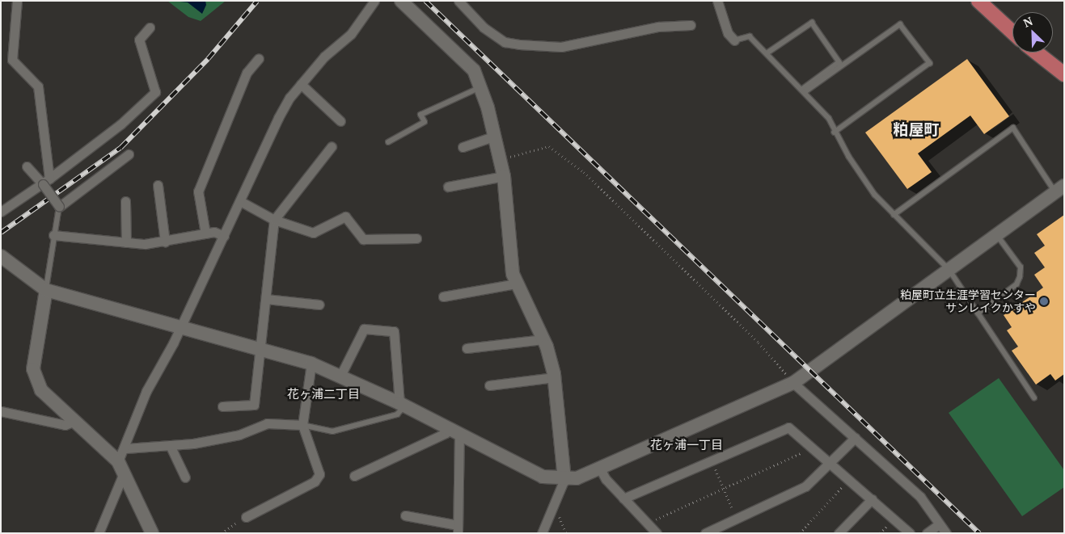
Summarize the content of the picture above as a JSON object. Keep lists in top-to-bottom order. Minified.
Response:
{"districts":["粕屋町","花ヶ浦二丁目","花ヶ浦一丁目"],"places":["粕屋町立生涯学習センター サンレイクかすや"],"north":"top left"}
